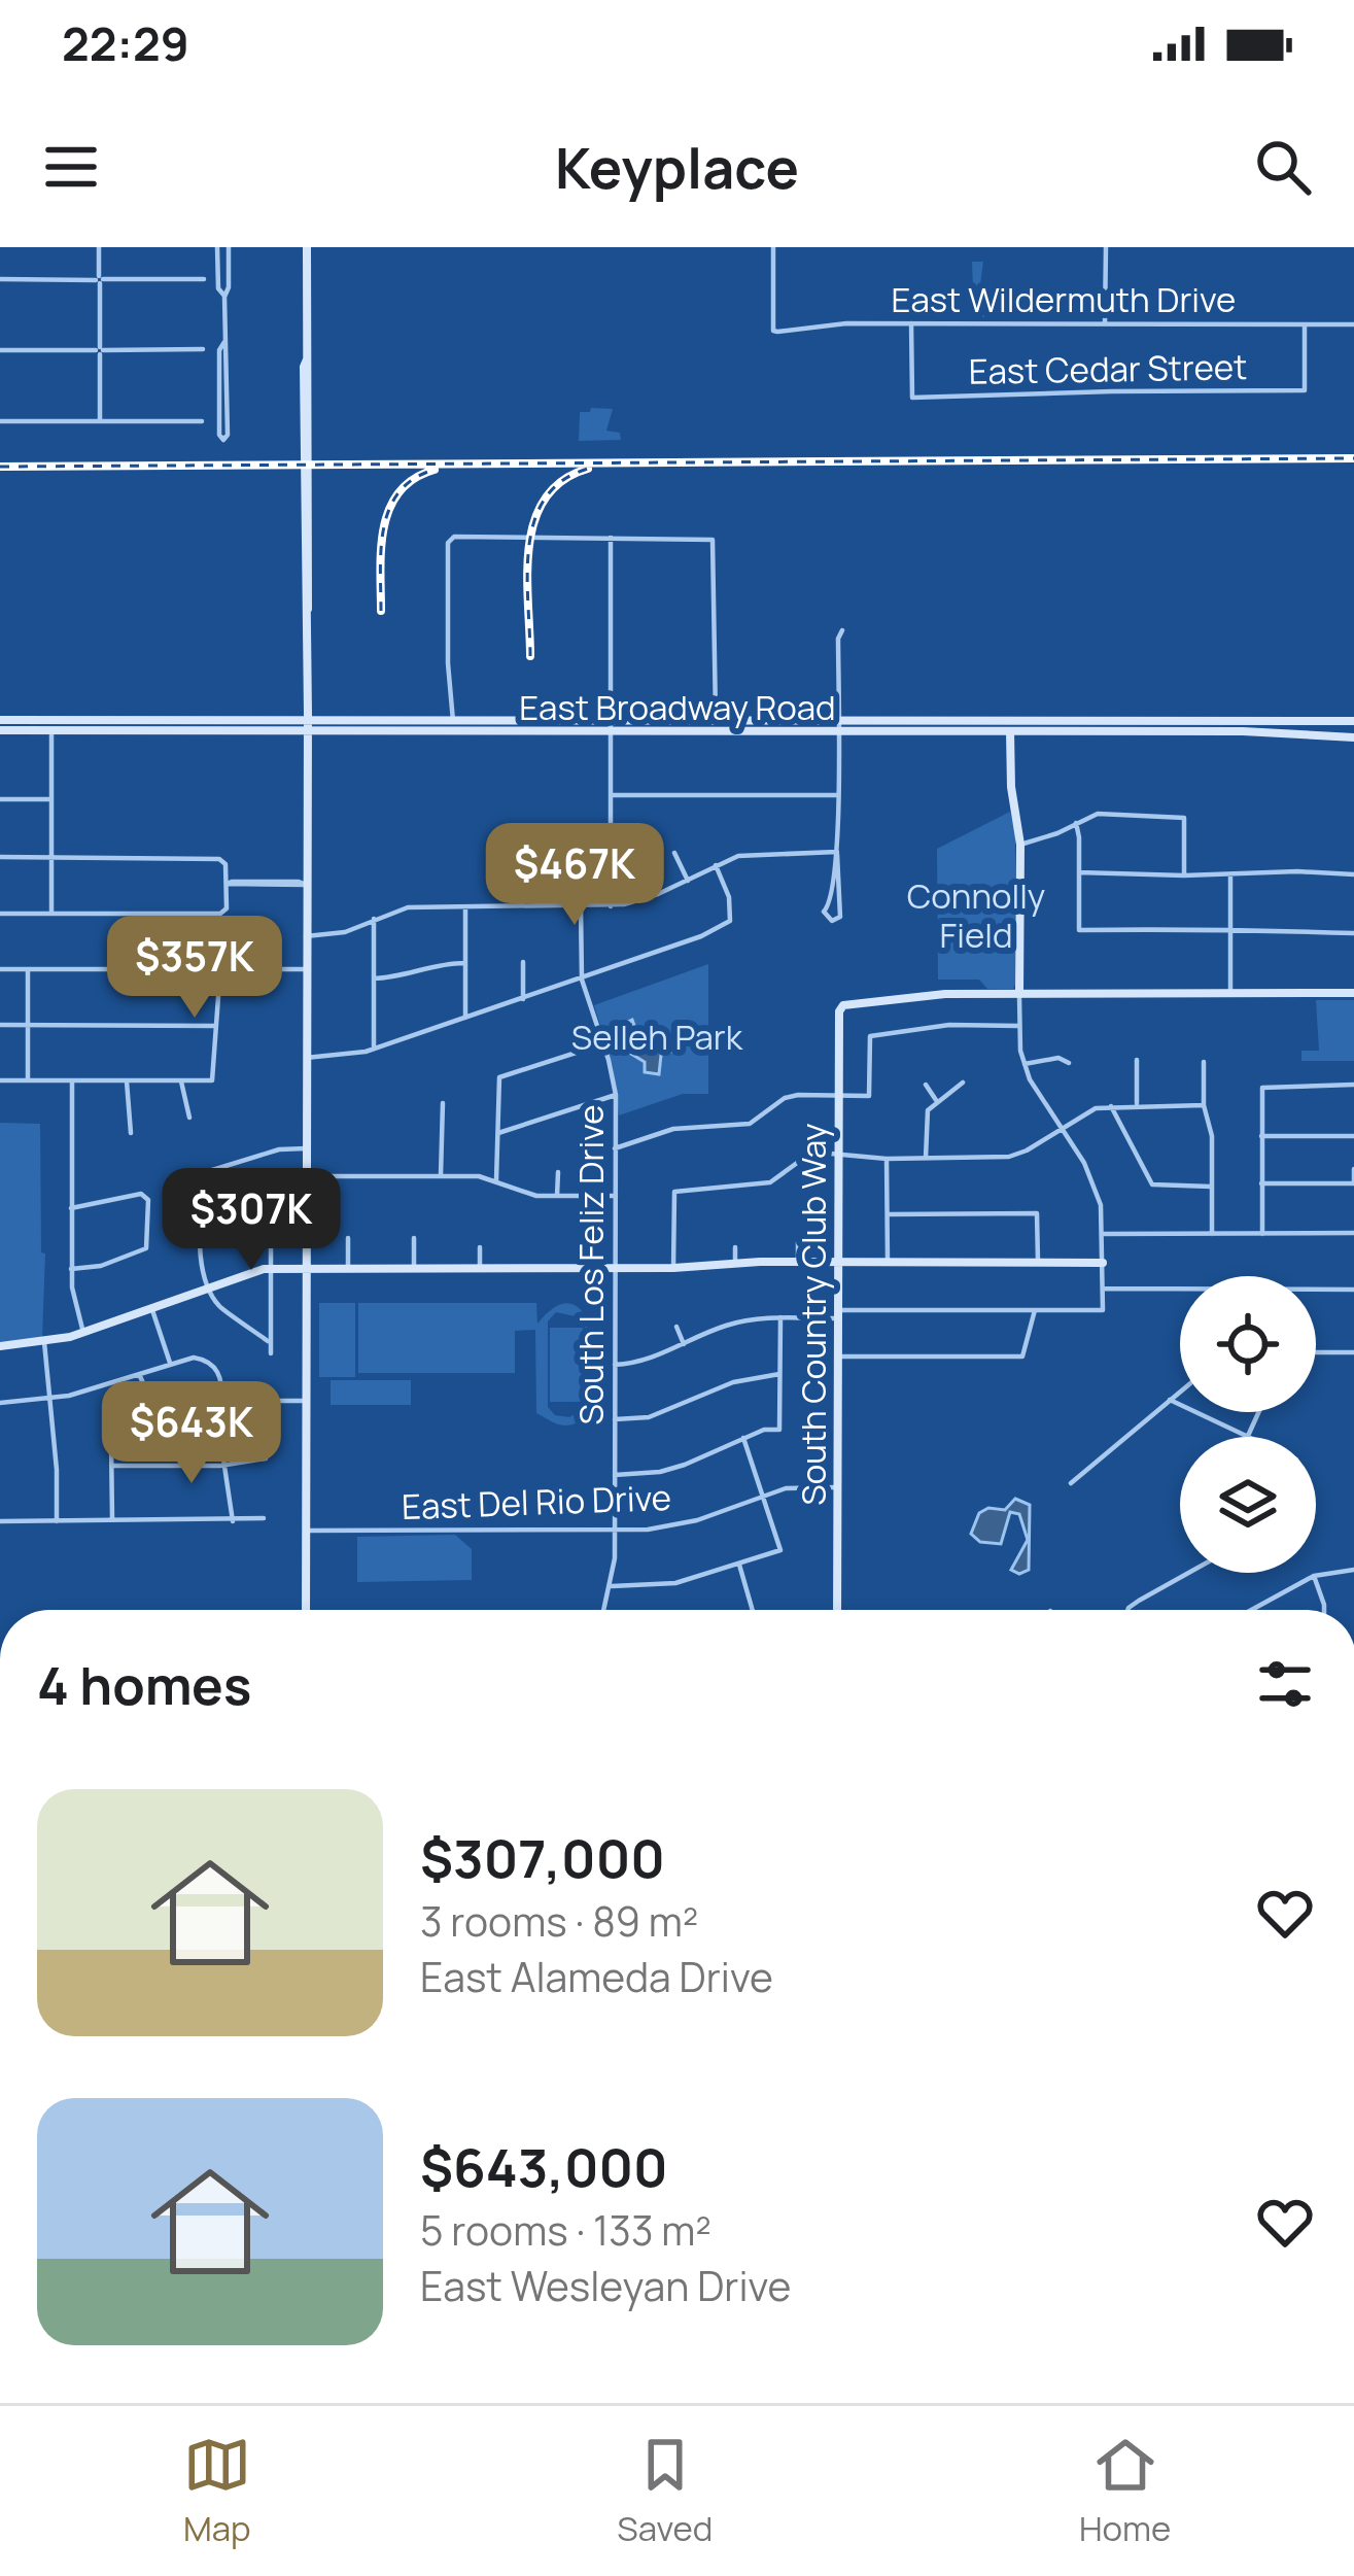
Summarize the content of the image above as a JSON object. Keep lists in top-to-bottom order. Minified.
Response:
{"streets":{"main road":["East Broadway Road","South Country Club Way"],"street":["East Wildermuth Drive","East Cedar Street","South Los Feliz Drive","East Del Rio Drive"]},"crossings":[["East Wildermuth Drive","East Cedar Street"],["South Los Feliz Drive","East Del Rio Drive"],["South Country Club Way","East Del Rio Drive"]],"parks":["Connolly Field","Selleh Park"],"page":{"status":"22:29","header":"Keyplace","price":["$467K","$357K","$307K","$643K"],"heading":"4 homes","list":[{"name":"$307,000","note":"3 rooms · 89 m² · East Alameda Drive"},{"name":"$643,000","note":"5 rooms · 133 m² · East Wesleyan Drive"}],"tabs":["Map","Saved","Home"]}}
